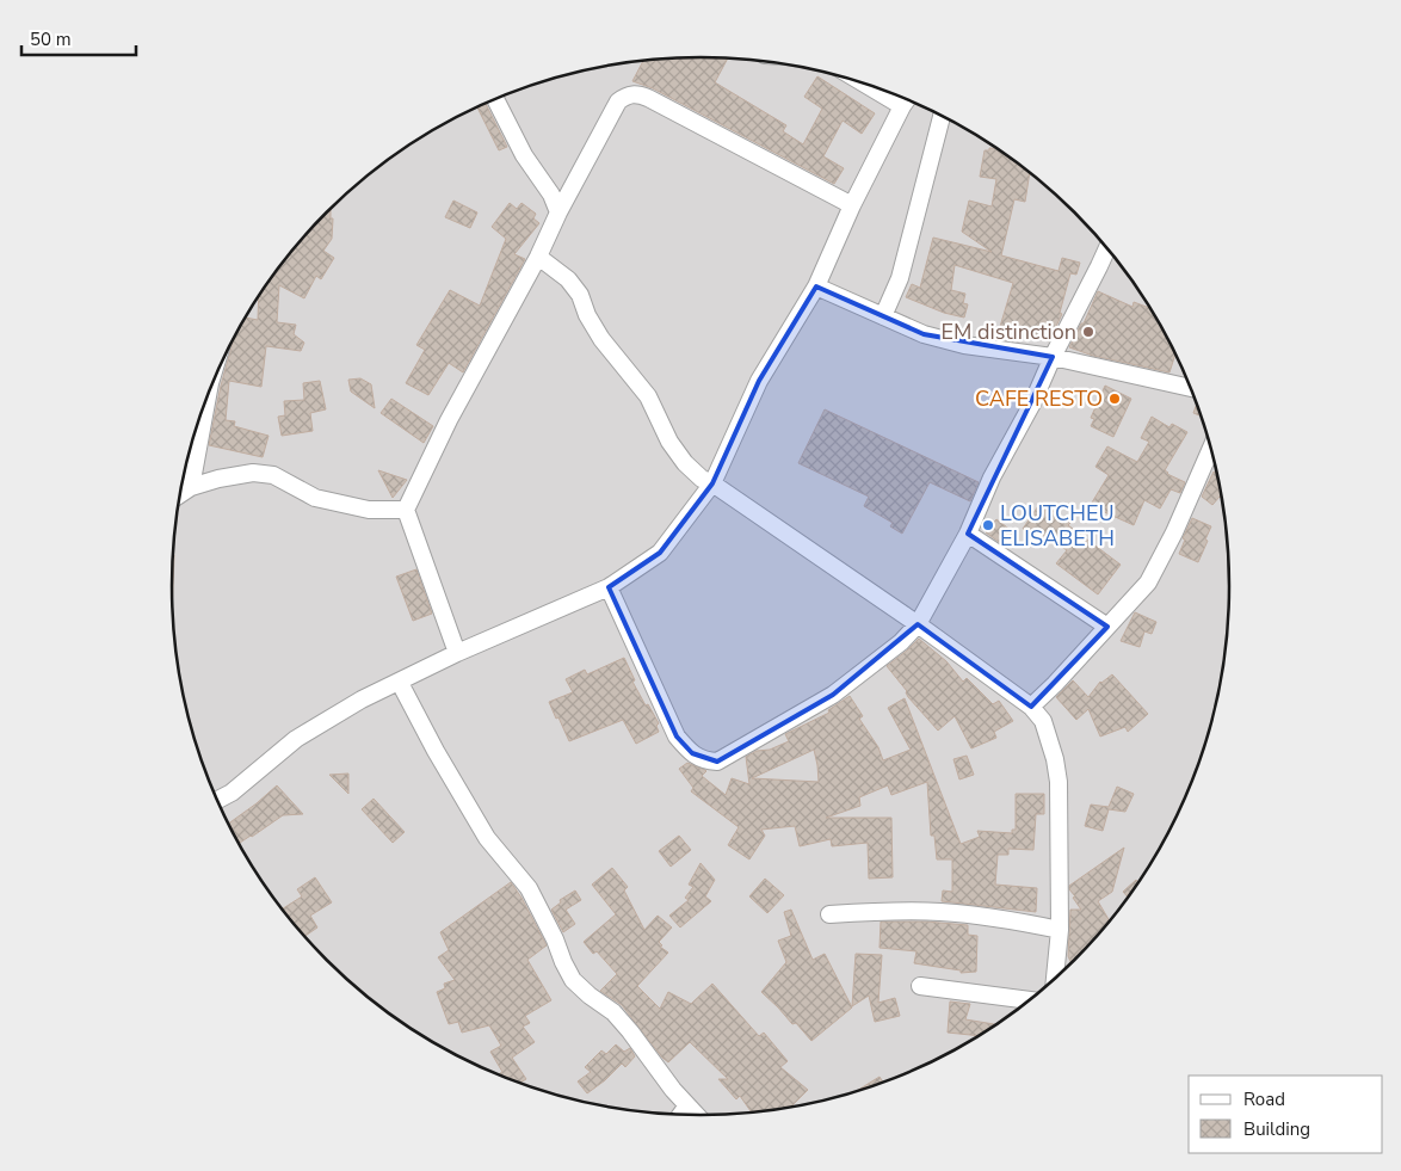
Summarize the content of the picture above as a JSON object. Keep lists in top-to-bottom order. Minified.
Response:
{"places":["EM distinction","CAFE RESTO","LOUTCHEU ELISABETH"],"legend":["Road","Building"],"scale_bar":"50 m"}
